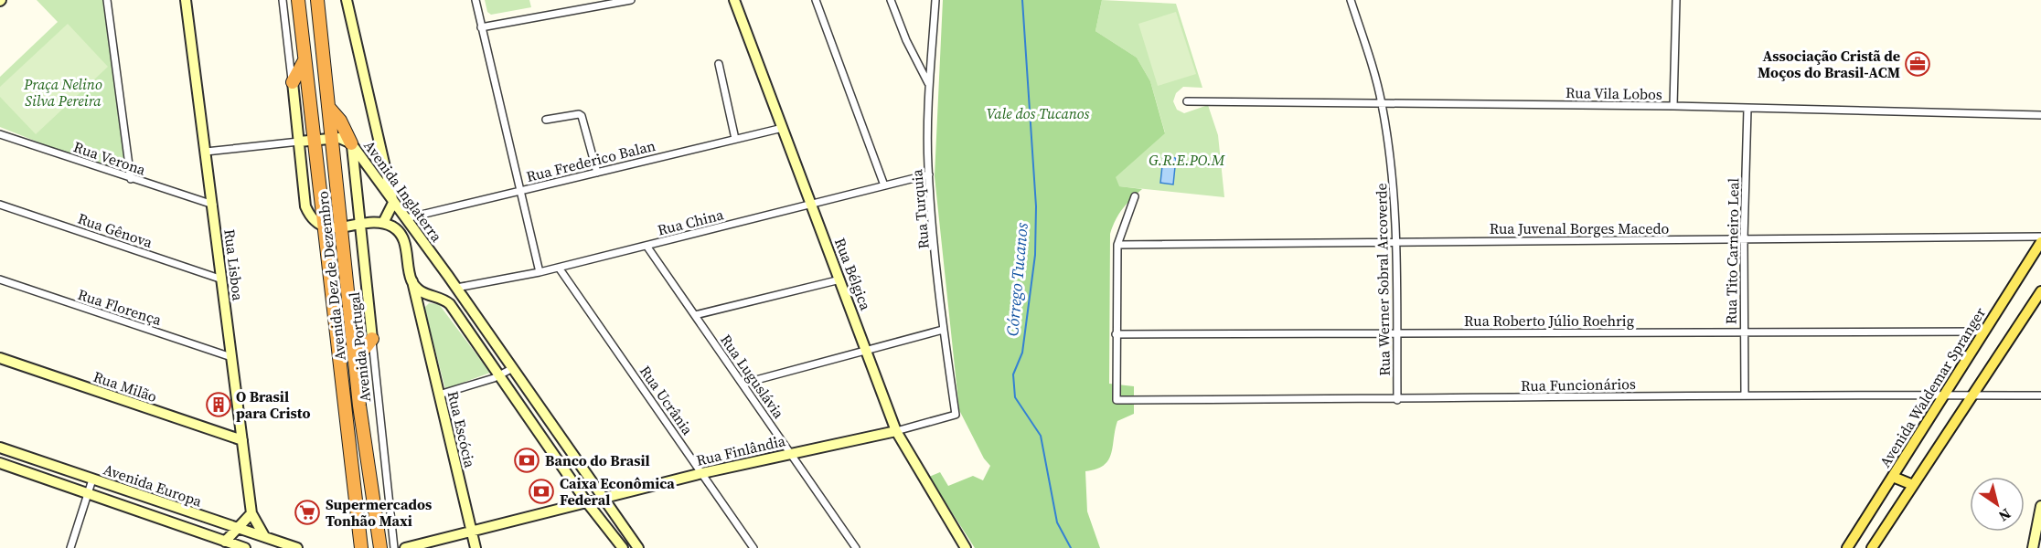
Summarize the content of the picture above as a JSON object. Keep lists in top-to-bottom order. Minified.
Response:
{"streets":{"highway":["Avenida Dez de Dezembro"],"main road":["Avenida Waldemar Spranger"],"street":["Rua Vila Lobos","Rua Verona","Rua Frederico Balan","Avenida Inglaterra","Rua Turquia","Rua China","Rua Juvenal Borges Macedo","Rua Gênova","Rua Tito Carneiro Leal","Rua Lisboa","Rua Bélgica","Rua Werner Sobral Arcoverde","Rua Florença","Rua Roberto Júlio Roehrig","Avenida Portugal","Rua Luguslávia","Rua Funcionários","Rua Milão","Rua Ucrânia","Rua Escócia","Rua Finlândia","Avenida Europa"]},"crossings":[["Rua Vila Lobos","Rua Tito Carneiro Leal"],["Rua Vila Lobos","Rua Werner Sobral Arcoverde"],["Rua Verona","Rua Lisboa"],["Rua Frederico Balan","Avenida Inglaterra"],["Rua Frederico Balan","Rua Bélgica"],["Avenida Inglaterra","Rua China"],["Avenida Inglaterra","Avenida Dez de Dezembro"],["Avenida Inglaterra","Avenida Portugal"],["Avenida Inglaterra","Rua Escócia"],["Avenida Inglaterra","Rua Finlândia"],["Rua Turquia","Rua China"],["Rua Turquia","Rua Finlândia"],["Rua China","Rua Bélgica"],["Rua China","Rua Luguslávia"],["Rua China","Rua Ucrânia"],["Rua Juvenal Borges Macedo","Rua Tito Carneiro Leal"],["Rua Juvenal Borges Macedo","Rua Werner Sobral Arcoverde"],["Rua Gênova","Rua Lisboa"],["Rua Tito Carneiro Leal","Rua Roberto Júlio Roehrig"],["Rua Tito Carneiro Leal","Rua Funcionários"],["Rua Lisboa","Rua Florença"],["Rua Lisboa","Rua Milão"],["Rua Bélgica","Rua Finlândia"],["Rua Werner Sobral Arcoverde","Rua Roberto Júlio Roehrig"],["Rua Werner Sobral Arcoverde","Rua Funcionários"],["Rua Roberto Júlio Roehrig","Rua Funcionários"],["Rua Roberto Júlio Roehrig","Avenida Waldemar Spranger"],["Rua Luguslávia","Rua Finlândia"],["Rua Funcionários","Avenida Waldemar Spranger"],["Rua Ucrânia","Rua Finlândia"],["Rua Escócia","Rua Finlândia"]],"water":["Córrego Tucanos"],"parks":["Praça Nelino Silva Pereira","Vale dos Tucanos","G.R.E.PO.M"],"places":{"office":["Associação Cristã de Moços do Brasil-ACM"],"building":["O Brasil para Cristo"],"bank":["Banco do Brasil","Caixa Econômica Federal"],"supermarket":["Supermercados Tonhão Maxi"]},"north":"bottom right"}
